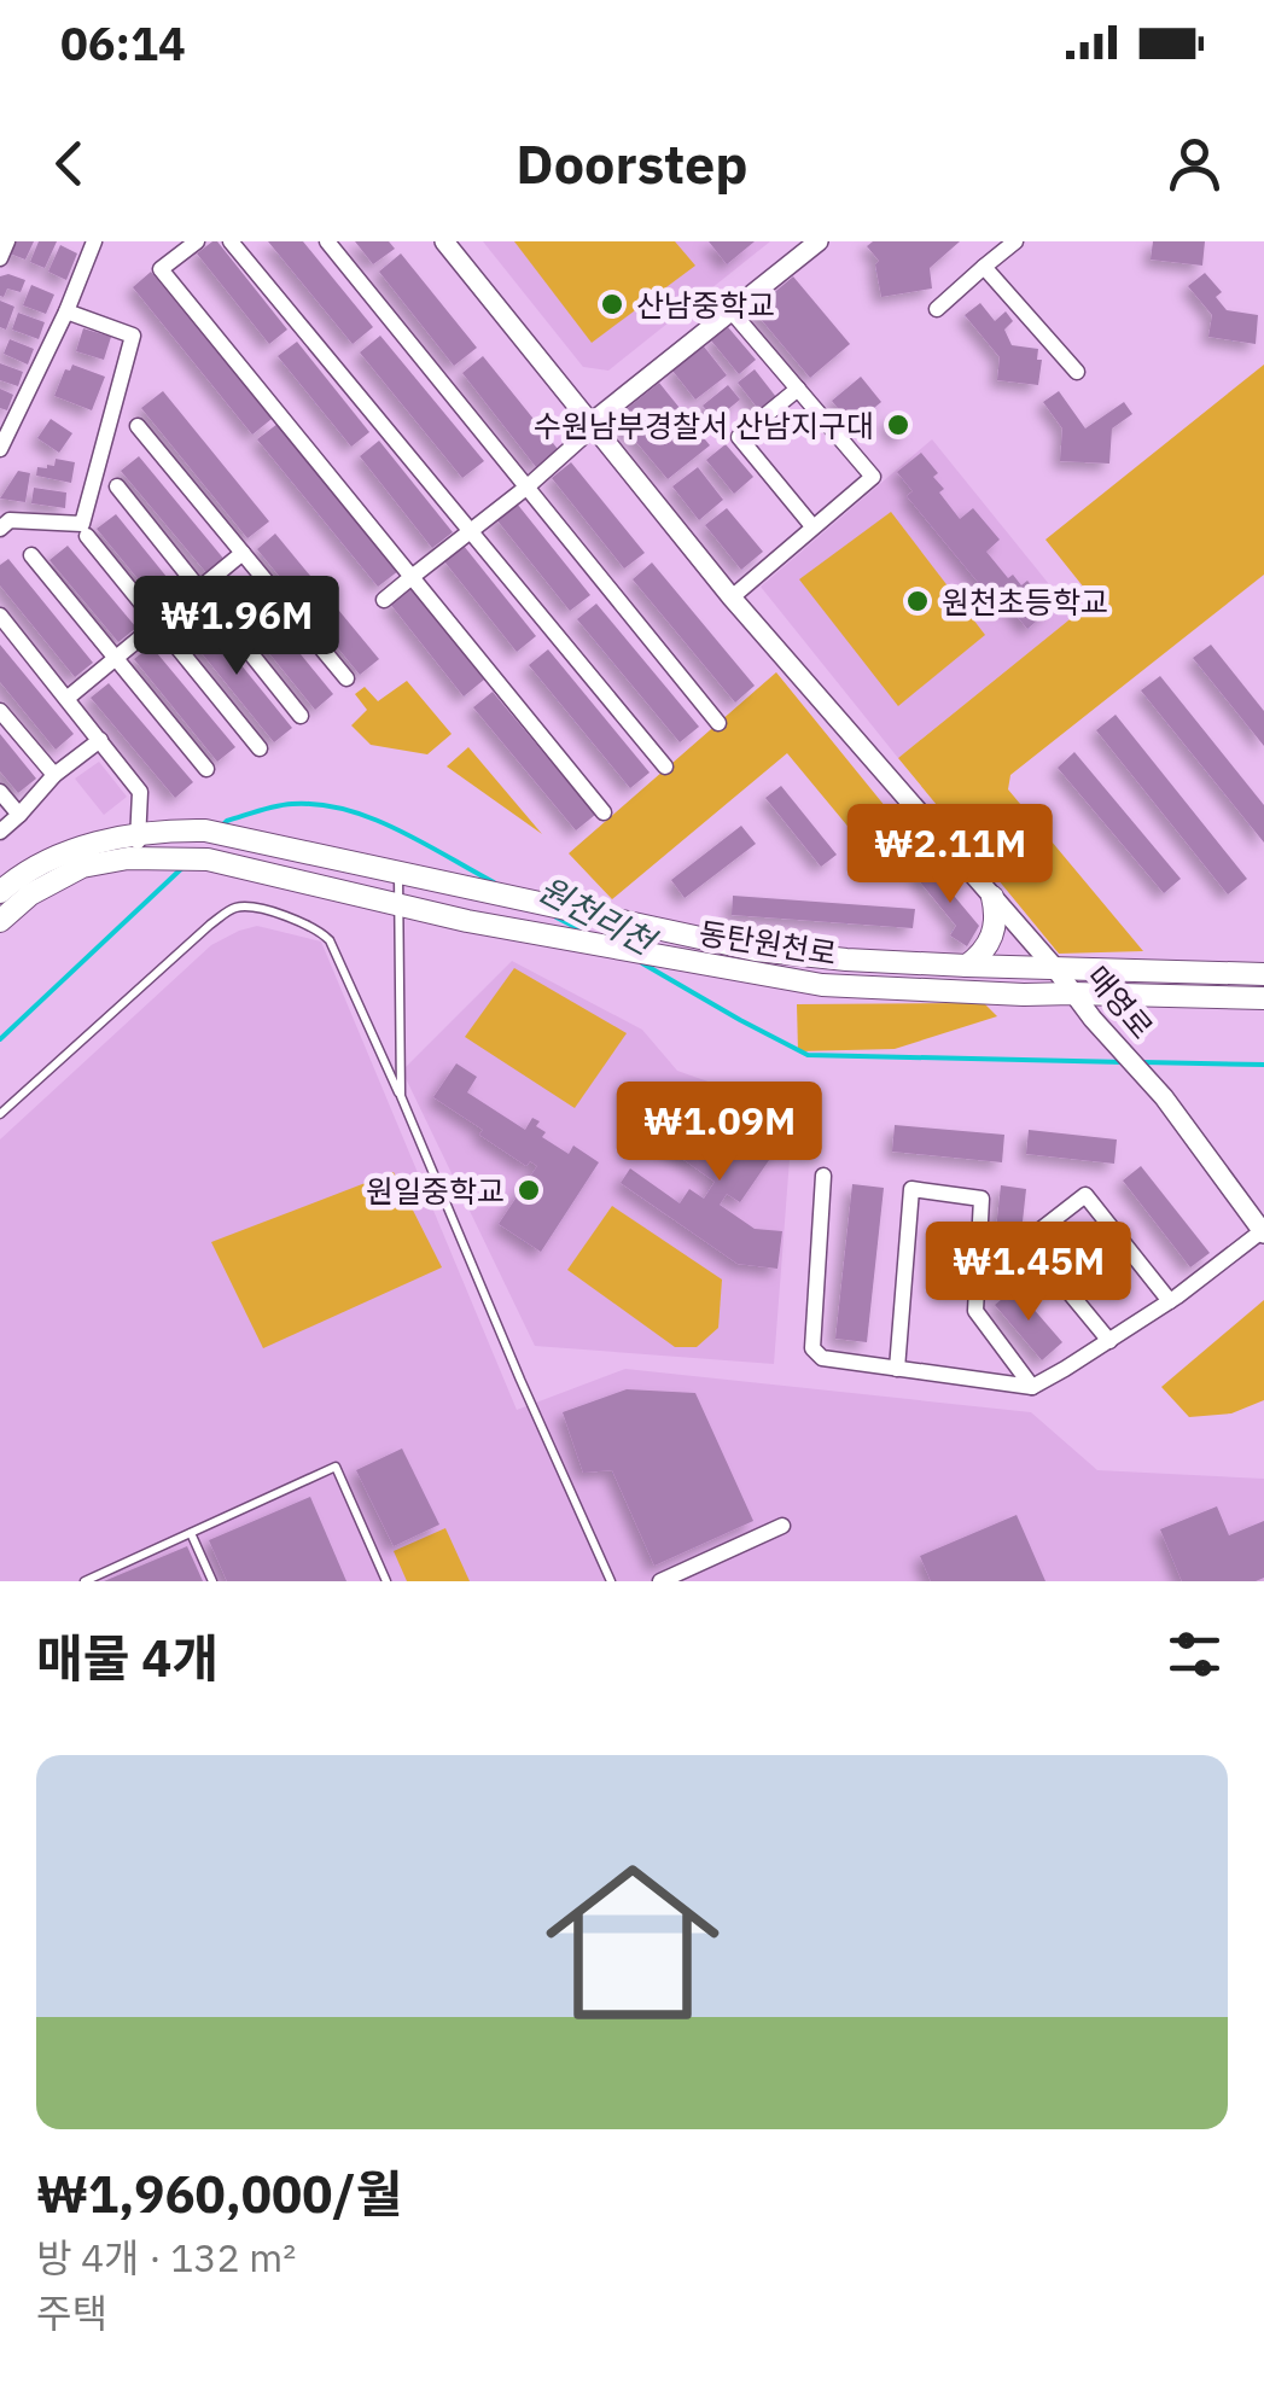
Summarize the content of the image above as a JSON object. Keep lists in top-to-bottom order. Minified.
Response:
{"streets":{"main road":["동탄원천로"],"street":["매영로"]},"crossings":[["동탄원천로","매영로"]],"water":["원천리천"],"places":["산남중학교","수원남부경찰서 산남지구대","원천초등학교","원일중학교"],"page":{"status":"06:14","header":"Doorstep","price":["₩1.96M","₩2.11M","₩1.09M","₩1.45M"],"heading":"매물 4개","list":[{"name":"₩1,960,000/월","note":"방 4개 · 132 m² · 주택"}]}}
